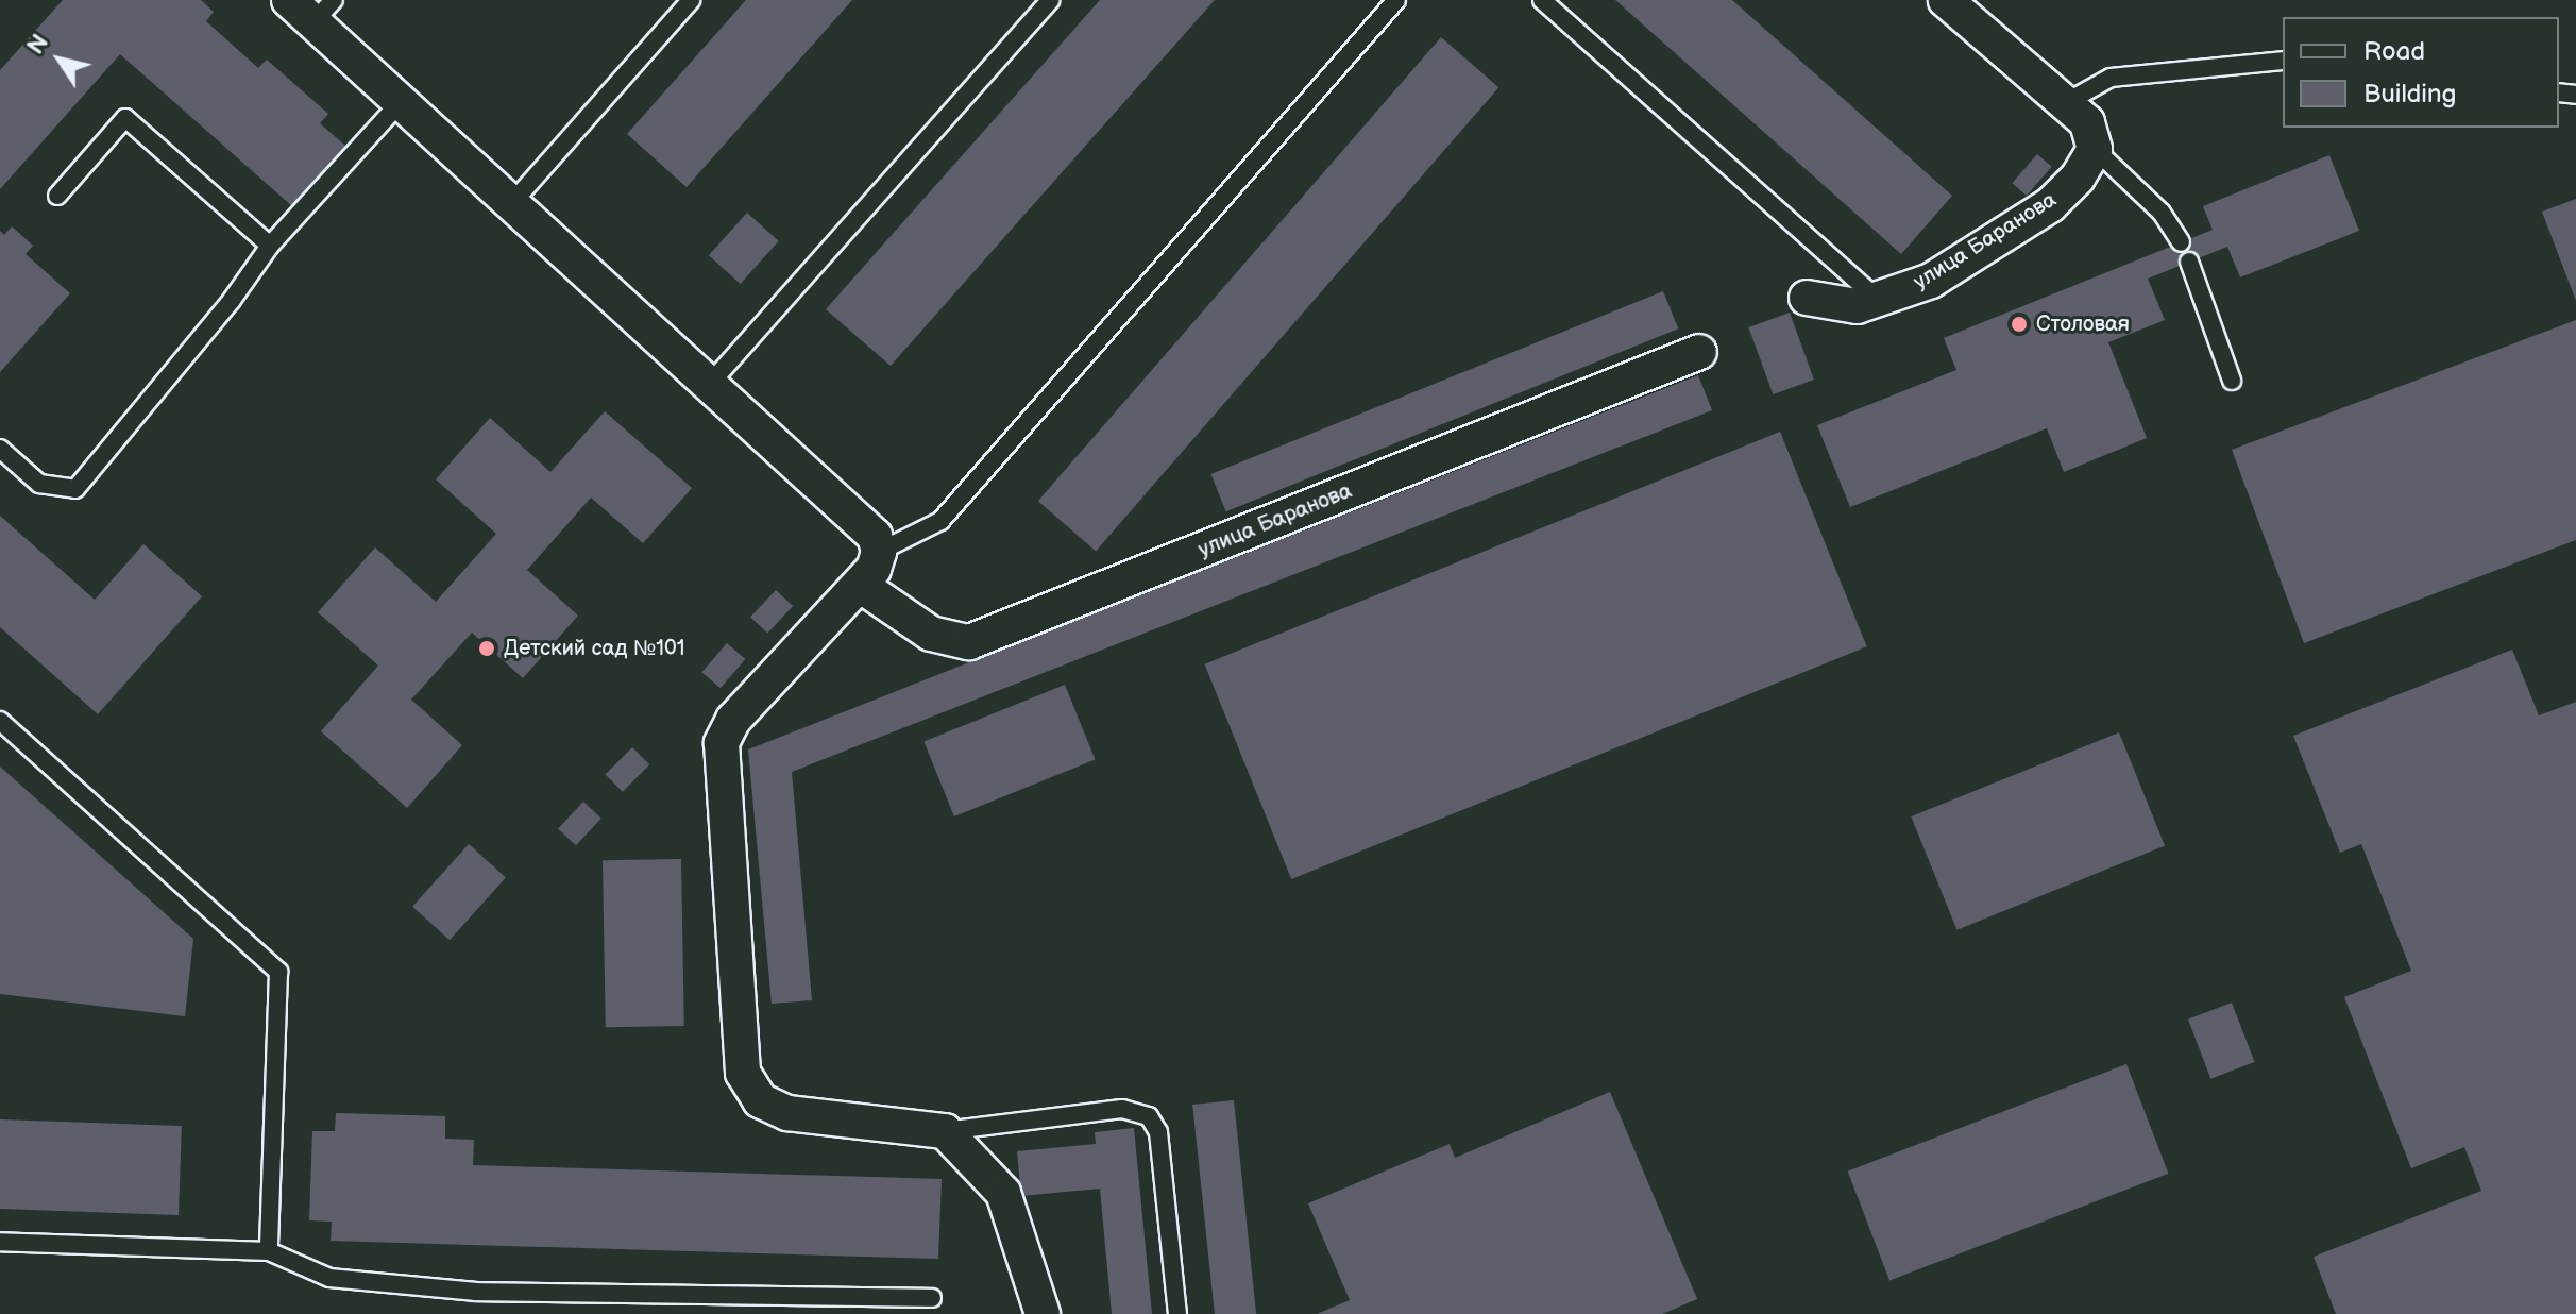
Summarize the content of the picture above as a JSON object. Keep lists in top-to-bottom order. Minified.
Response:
{"streets":{"street":["улица Баранова"]},"places":["Столовая","Детский сад №101"],"legend":["Road","Building"],"north":"top left"}
